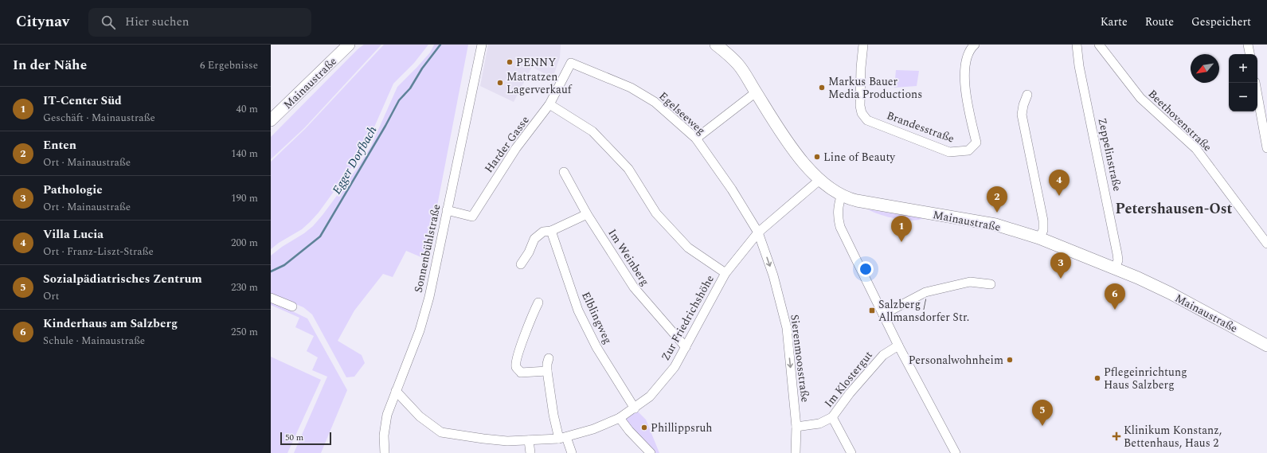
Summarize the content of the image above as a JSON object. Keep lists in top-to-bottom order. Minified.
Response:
{"streets":{"main road":["Mainaustraße"],"street":["Egelseeweg","Beethovenstraße","Brandesstraße","Harder Gasse","Zeppelinstraße","Sonnenbühlstraße","Im Weinberg","Elblingweg","Zur Friedrichshöhe","Sierenmoosstraße","Im Klostergut"]},"crossings":[["Mainaustraße","Zeppelinstraße"],["Mainaustraße","Zur Friedrichshöhe"],["Egelseeweg","Harder Gasse"],["Egelseeweg","Zur Friedrichshöhe"],["Egelseeweg","Sierenmoosstraße"],["Harder Gasse","Sonnenbühlstraße"],["Sonnenbühlstraße","Zur Friedrichshöhe"],["Im Weinberg","Zur Friedrichshöhe"],["Elblingweg","Zur Friedrichshöhe"],["Zur Friedrichshöhe","Sierenmoosstraße"],["Sierenmoosstraße","Im Klostergut"]],"one_way":["Sierenmoosstraße"],"districts":["Petershausen-Ost"],"water":["Egger Dorfbach"],"places":{"other":["PENNY","Matratzen Lagerverkauf","Markus Bauer Media Productions","Line of Beauty","Personalwohnheim","Pflegeinrichtung Haus Salzberg","Phillippsruh"],"transit":["Salzberg / Allmansdorfer Str."],"health":["Klinikum Konstanz, Bettenhaus, Haus 2"]},"scale_bar":"50 m","north":"bottom left","page":{"header":"Citynav","search":"Hier suchen","nav":["Karte","Route","Gespeichert"],"heading":["In der Nähe","6 Ergebnisse"],"map_buttons":["+","−"],"list":[{"mark":"1","name":"IT-Center Süd","note":"Geschäft · Mainaustraße","value":"40 m"},{"mark":"2","name":"Enten","note":"Ort · Mainaustraße","value":"140 m"},{"mark":"3","name":"Pathologie","note":"Ort · Mainaustraße","value":"190 m"},{"mark":"4","name":"Villa Lucia","note":"Ort · Franz-Liszt-Straße","value":"200 m"},{"mark":"5","name":"Sozialpädiatrisches Zentrum","note":"Ort","value":"230 m"},{"mark":"6","name":"Kinderhaus am Salzberg","note":"Schule · Mainaustraße","value":"250 m"}],"pins":["4","2","1","3","6","5"],"scale":"50 m"}}
